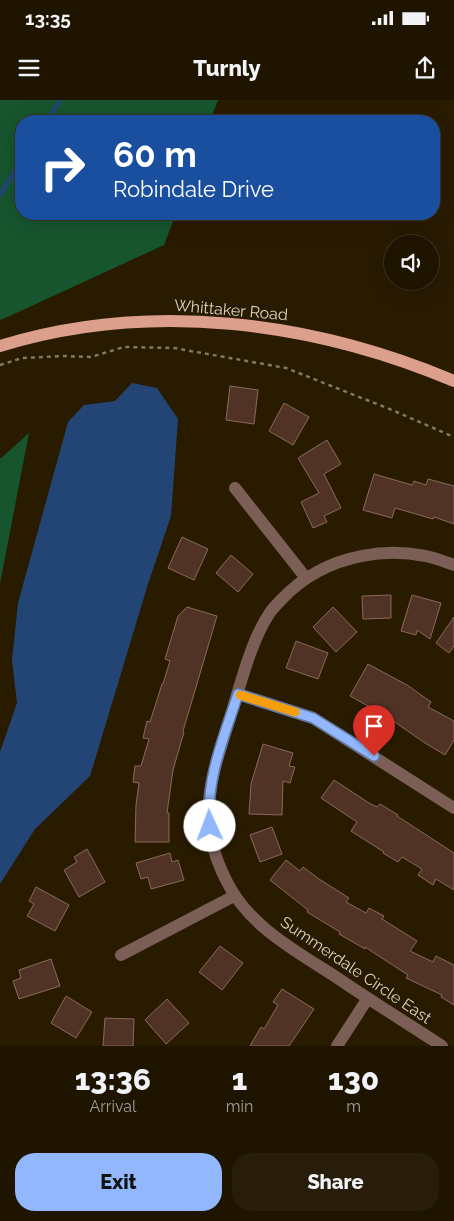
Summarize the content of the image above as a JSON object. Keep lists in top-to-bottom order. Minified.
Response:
{"streets":{"main road":["Whittaker Road"],"street":["Summerdale Circle East"]},"page":{"status":"13:35","header":"Turnly","turn":["60 m","Robindale Drive"],"eta":["13:36","Arrival","1","min","130","m"],"buttons":["Exit","Share"]}}
